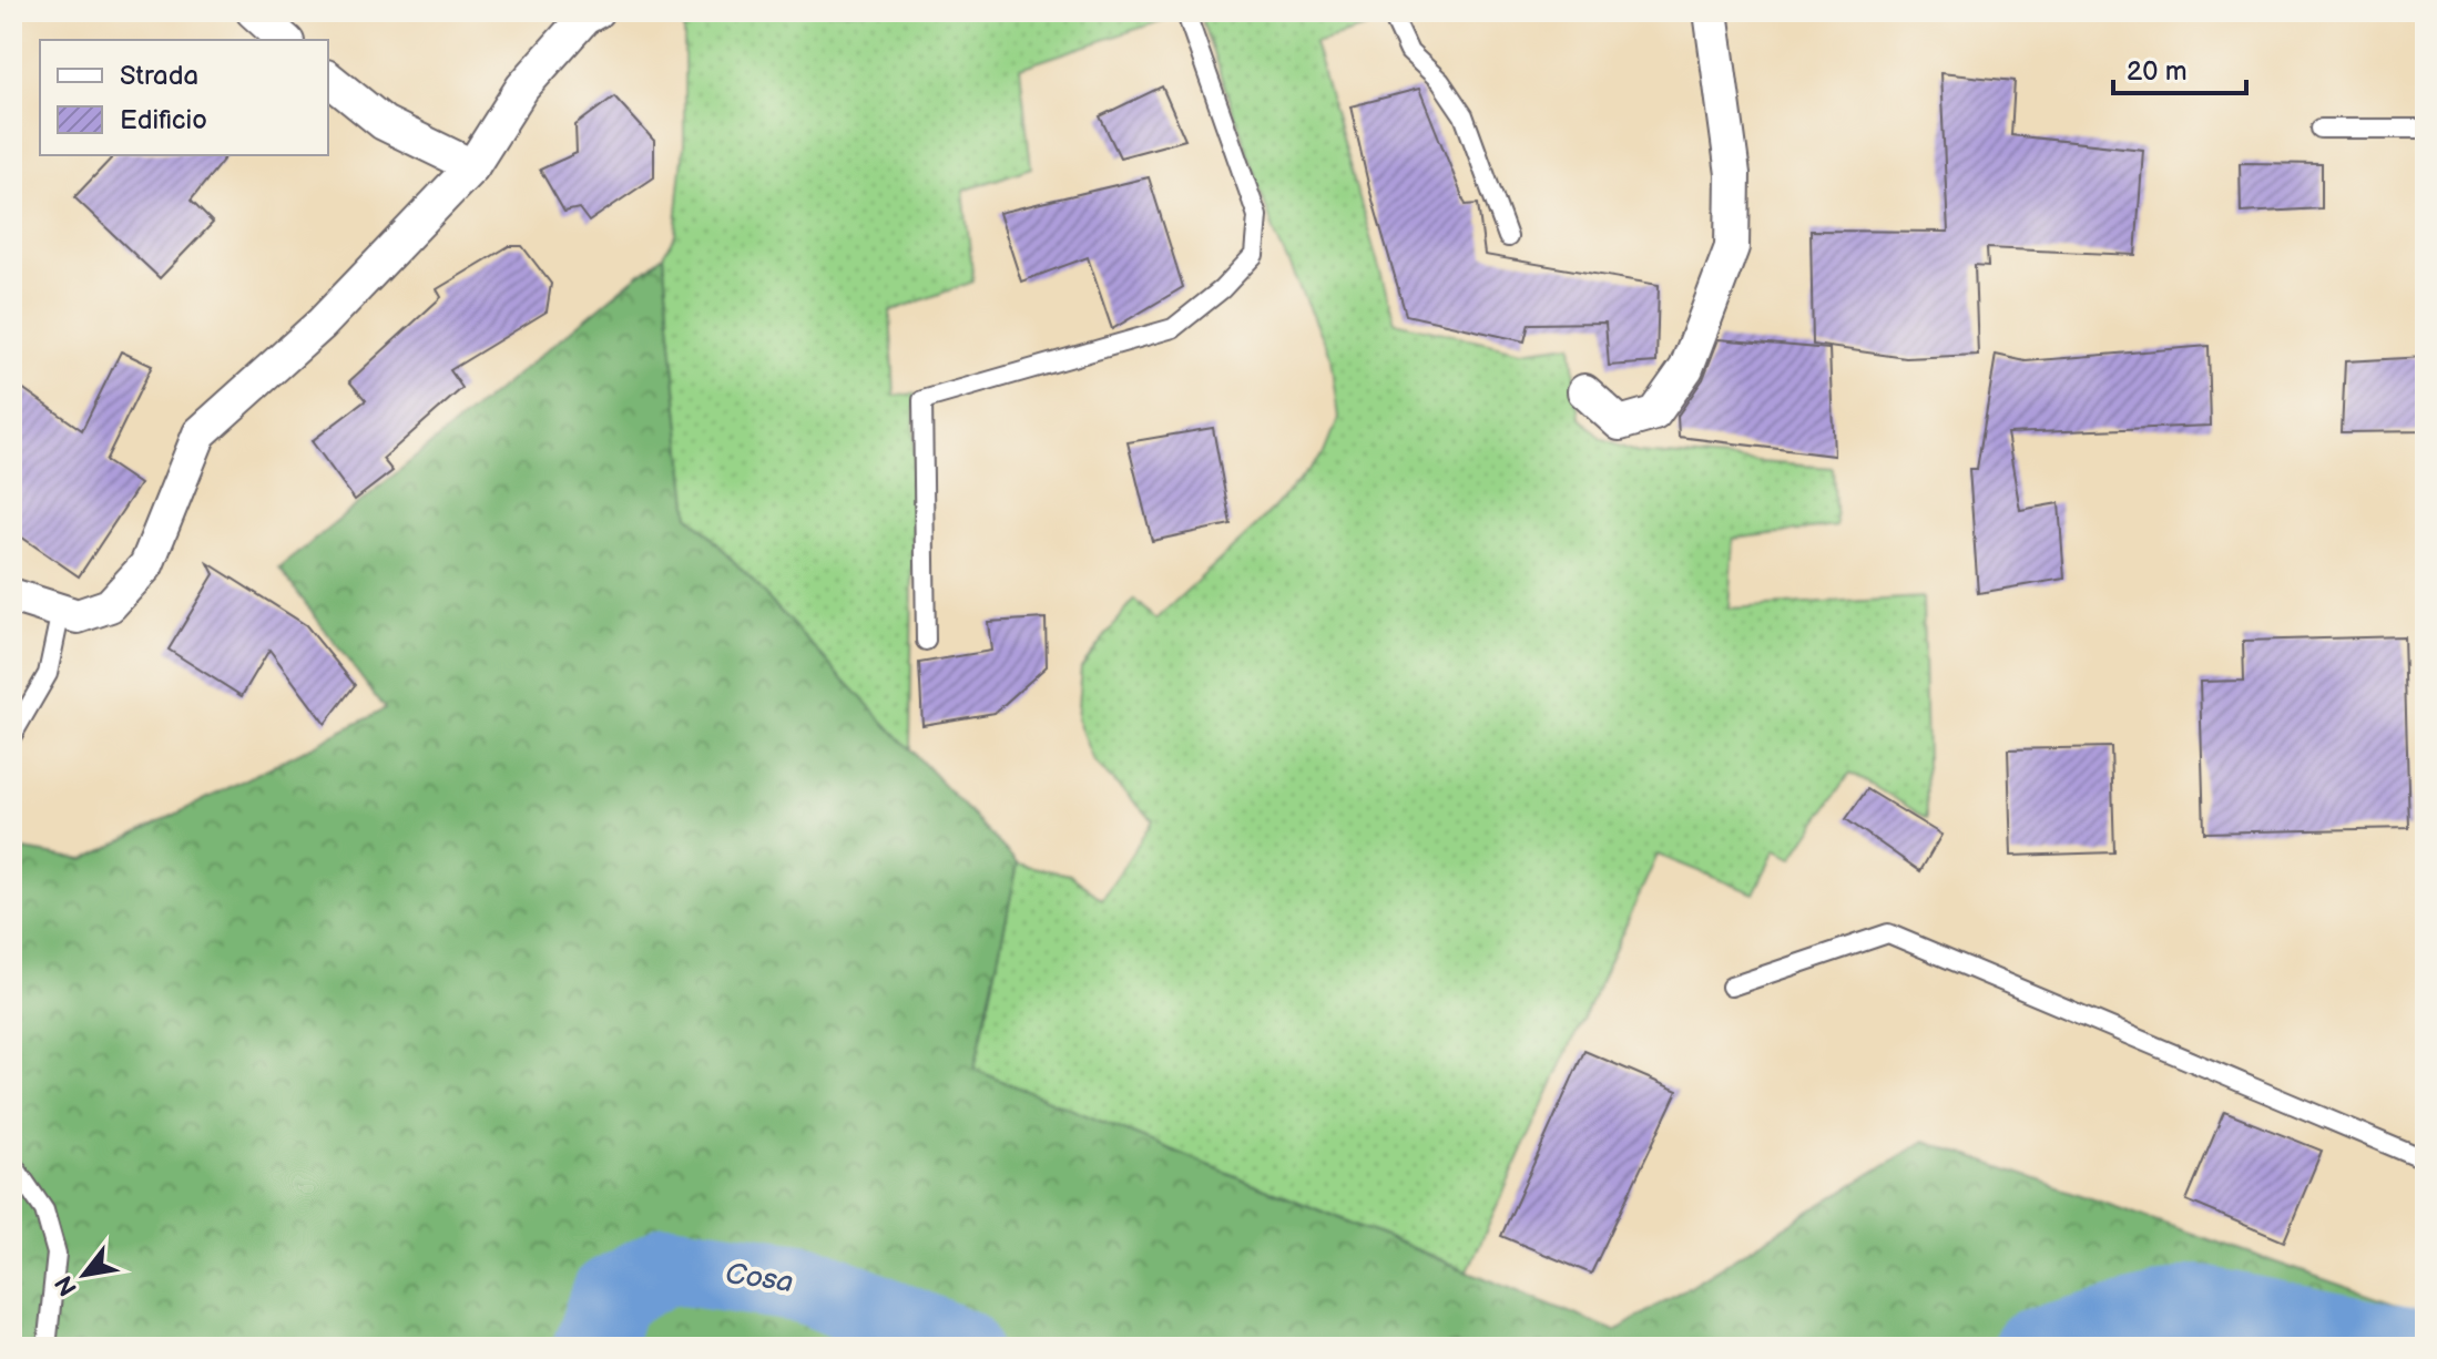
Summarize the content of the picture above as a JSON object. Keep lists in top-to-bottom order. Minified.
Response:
{"water":["Cosa"],"legend":["Strada","Edificio"],"scale_bar":"20 m","north":"bottom left"}
